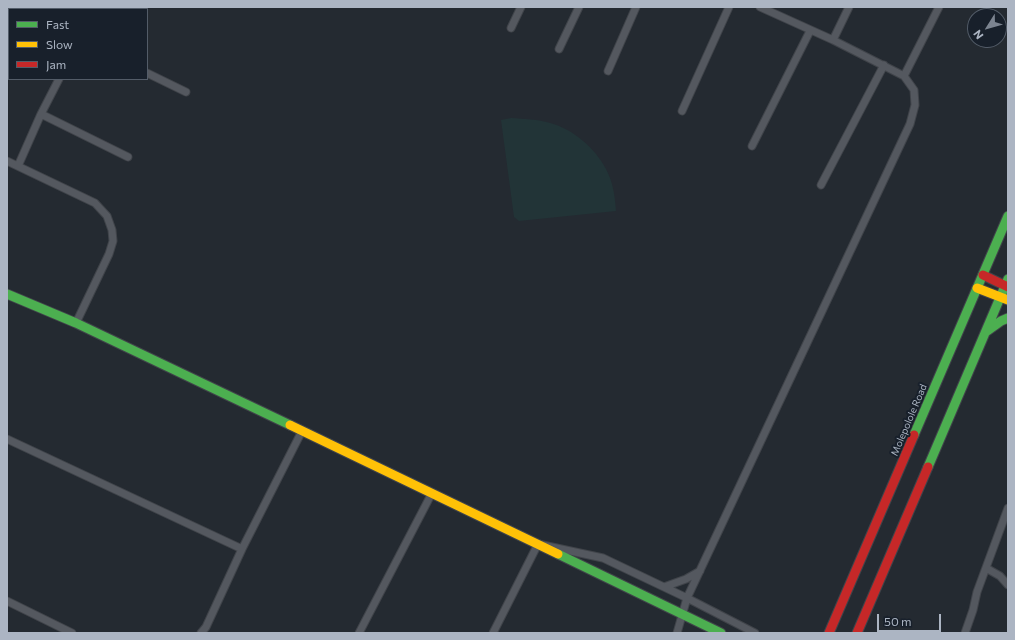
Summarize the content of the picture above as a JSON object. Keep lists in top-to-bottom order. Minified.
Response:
{"streets":{"main road":["Molepolole Road"]},"legend":["Fast","Slow","Jam"],"scale_bar":"50 m","north":"bottom left"}
